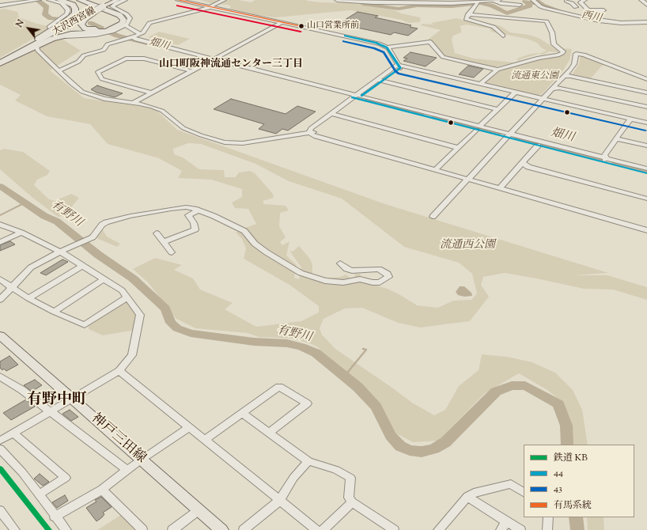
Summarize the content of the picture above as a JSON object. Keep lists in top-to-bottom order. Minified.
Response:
{"streets":{"main road":["大沢西宮線","神戸三田線"]},"districts":["山口町阪神流通センター三丁目","有野中町"],"water":["西川","畑川","有野川"],"parks":["流通東公園","流通西公園"],"places":["山口営業所前"],"lines":["transit line 有馬系統","transit line 44","transit line 43","rail line KB"],"legend":["鉄道 KB","44","43","有馬系統"],"north":"top left"}
